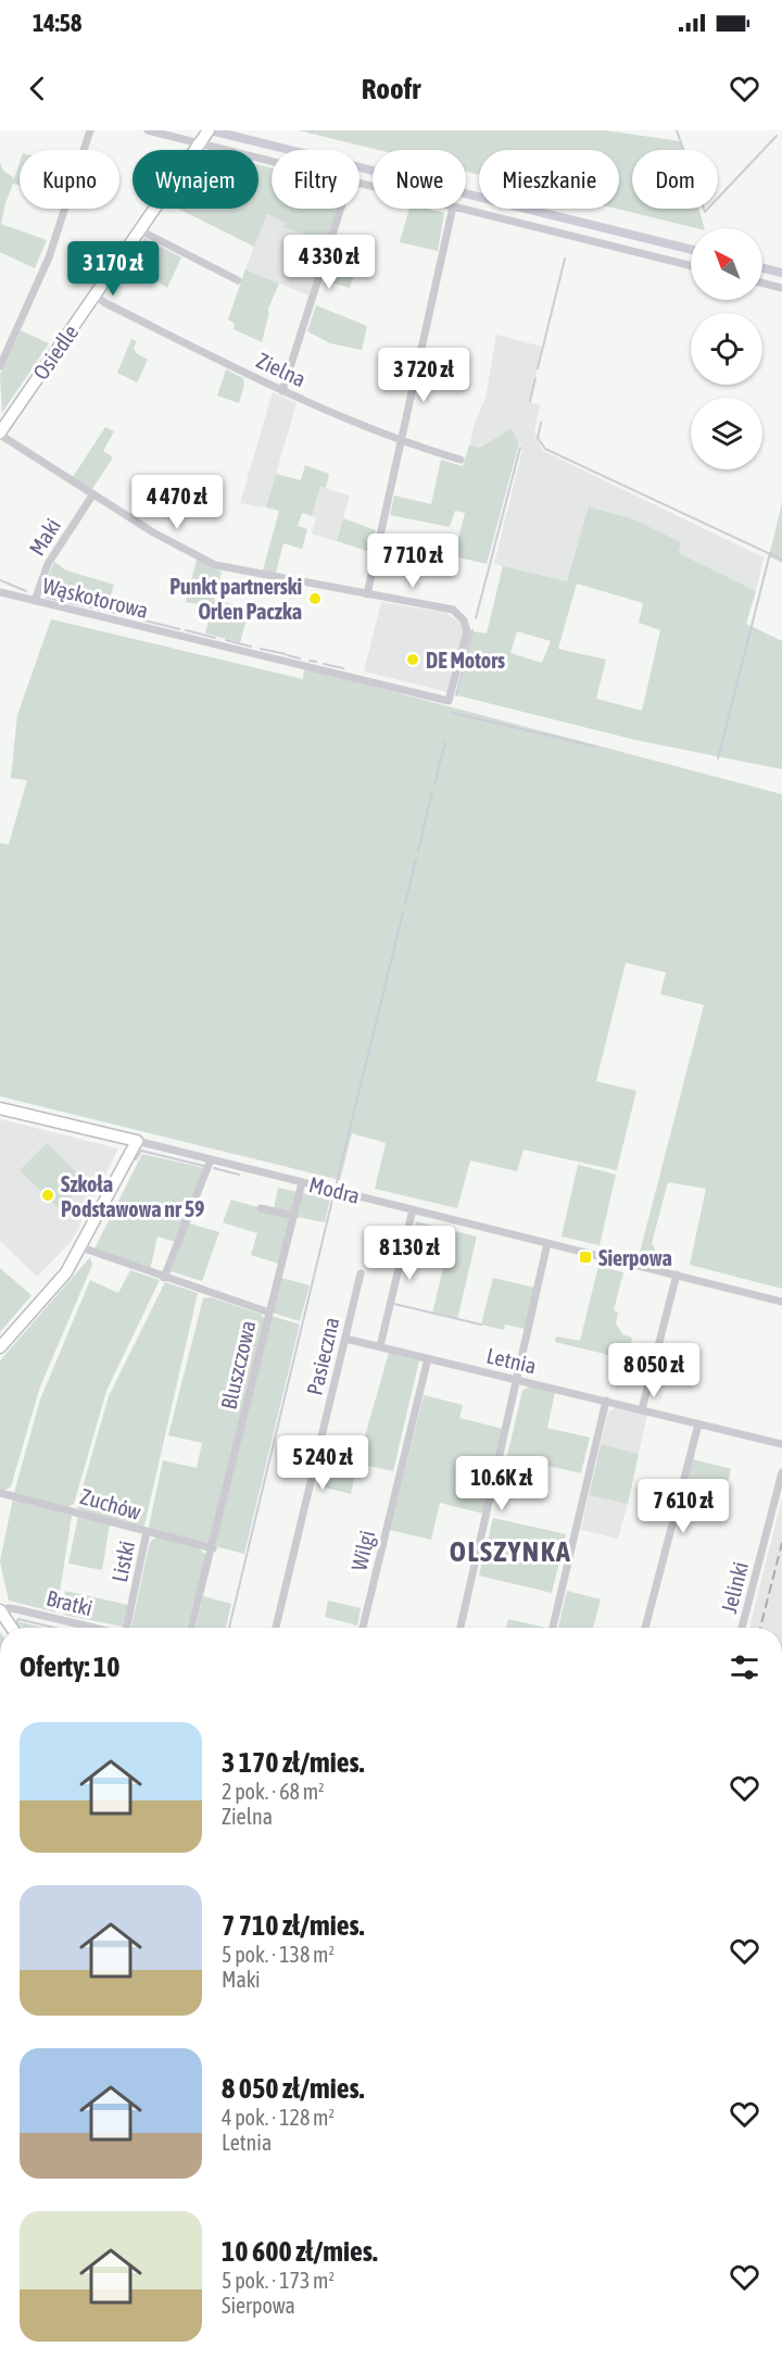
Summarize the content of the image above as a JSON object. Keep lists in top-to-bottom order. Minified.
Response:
{"streets":{"street":["Osiedle","Zielna","Maki","Wąskotorowa","Modra","Pasieczna","Letnia","Bluszczowa","Zuchów","Wilgi","Listki","Jelinki","Bratki"]},"crossings":[["Osiedle","Zielna"],["Maki","Wąskotorowa"],["Modra","Bluszczowa"],["Pasieczna","Letnia"],["Letnia","Wilgi"],["Bluszczowa","Zuchów"],["Zuchów","Listki"]],"districts":["OLSZYNKA"],"places":{"other":["Punkt partnerski Orlen Paczka","DE Motors","Szkoła Podstawowa nr 59"],"transit":["Sierpowa"]},"north":"top left","page":{"status":"14:58","header":"Roofr","chip":["Kupno","Wynajem","Filtry","Nowe","Mieszkanie","Dom"],"price":["4 330 zł","3 170 zł","3 720 zł","4 470 zł","7 710 zł","8 130 zł","8 050 zł","5 240 zł","10.6K zł","7 610 zł"],"heading":"Oferty: 10","list":[{"name":"3 170 zł/mies.","note":"2 pok. · 68 m² · Zielna"},{"name":"7 710 zł/mies.","note":"5 pok. · 138 m² · Maki"},{"name":"8 050 zł/mies.","note":"4 pok. · 128 m² · Letnia"},{"name":"10 600 zł/mies.","note":"5 pok. · 173 m² · Sierpowa"}]}}
